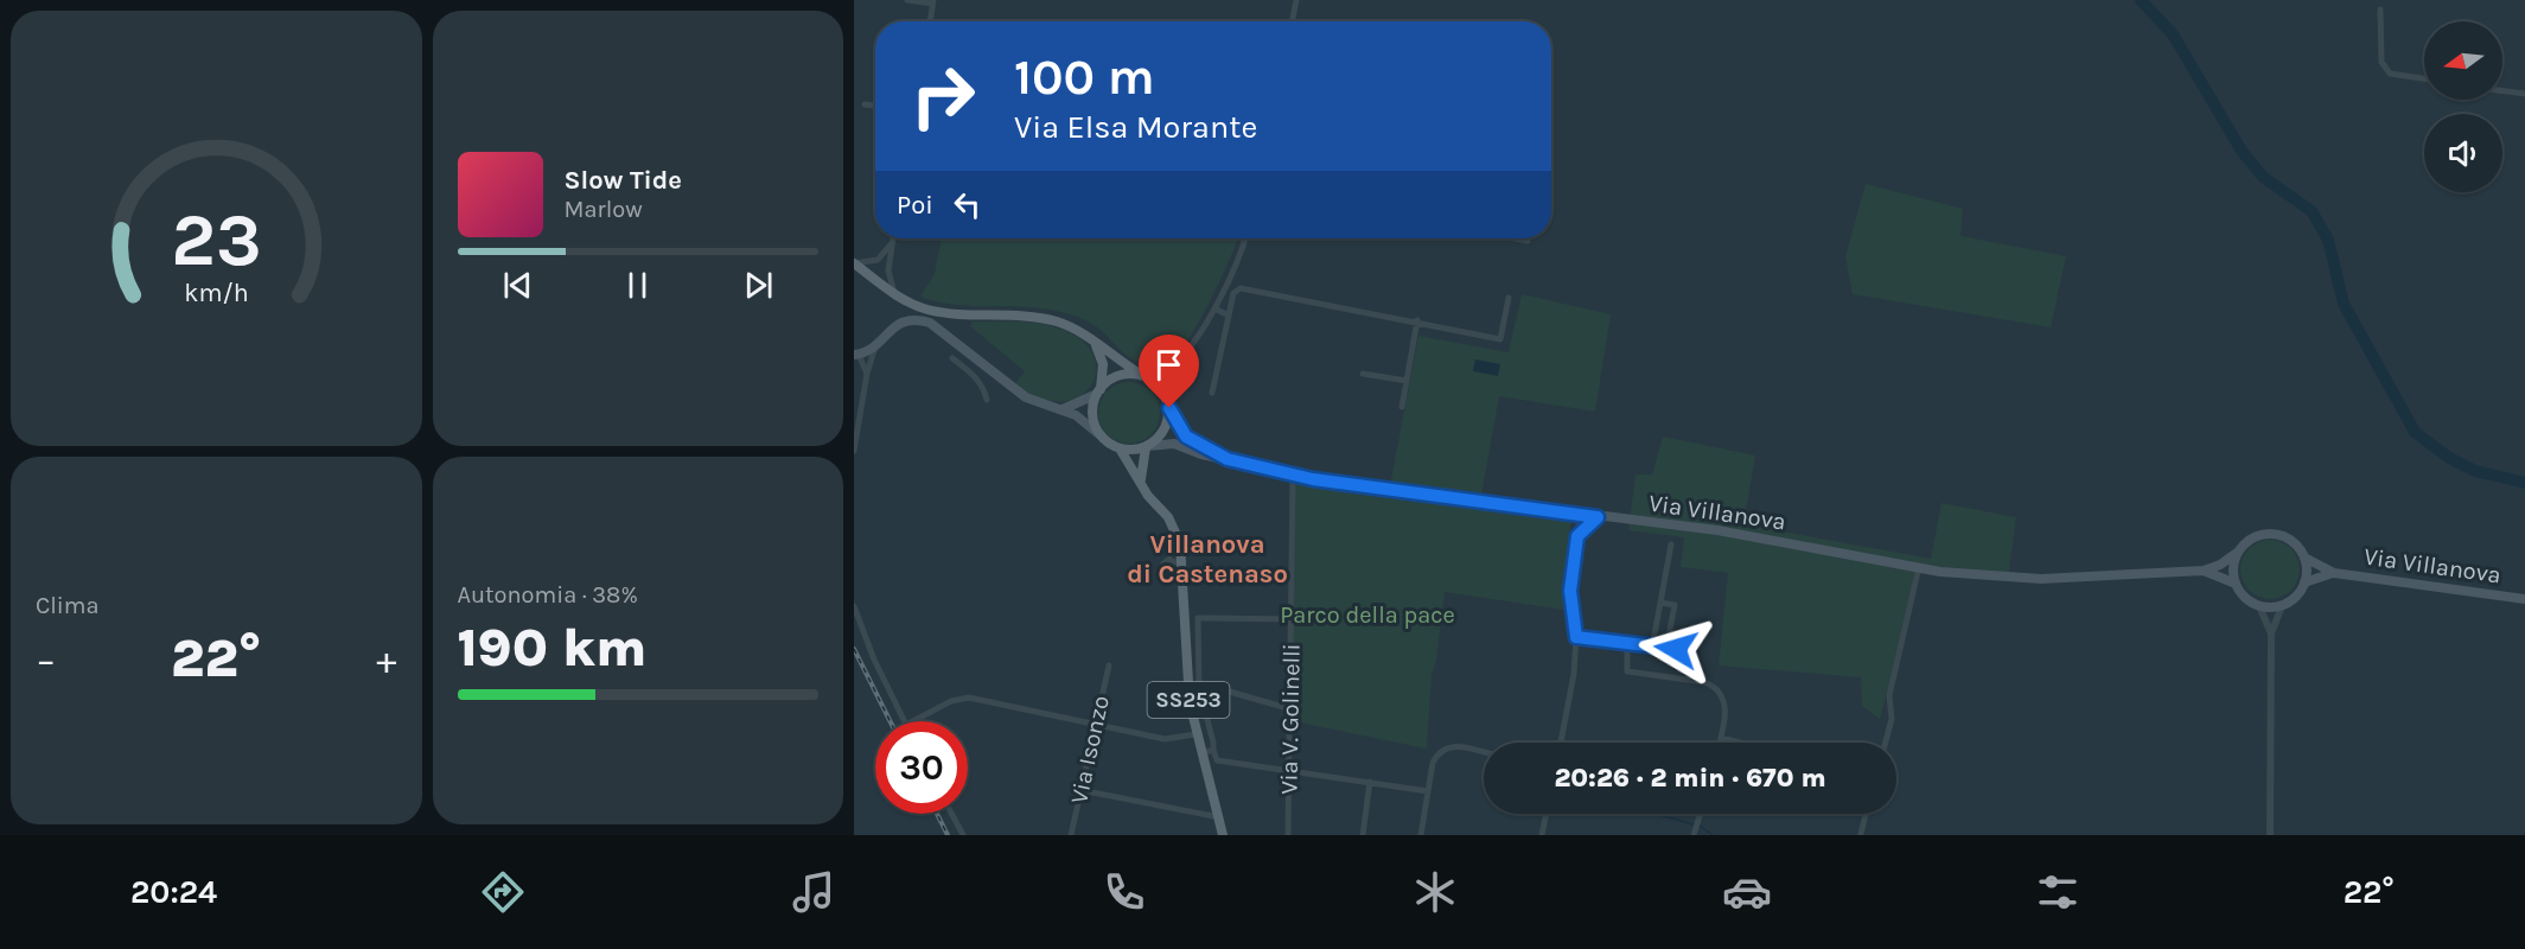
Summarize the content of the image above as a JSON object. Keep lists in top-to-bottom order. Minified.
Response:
{"streets":{"main road":["Via Villanova","SS253"],"street":["Via V. Golinelli","Via Isonzo"]},"crossings":[["Via Villanova","SS253"],["Via Villanova","Via V. Golinelli"]],"districts":["Villanova di Castenaso"],"parks":["Parco della pace"],"north":"left","page":{"turn":["100 m","Via Elsa Morante"],"song":["Slow Tide","Marlow"],"then":"Poi","tile":["Clima",["Autonomia · 38%","190 km"]],"heat":["−","22°","+"],"limit":"30","trip":"20:26 · 2 min · 670 m","tabs":["20:24","22°"],"gauge":["23","km/h"]}}
